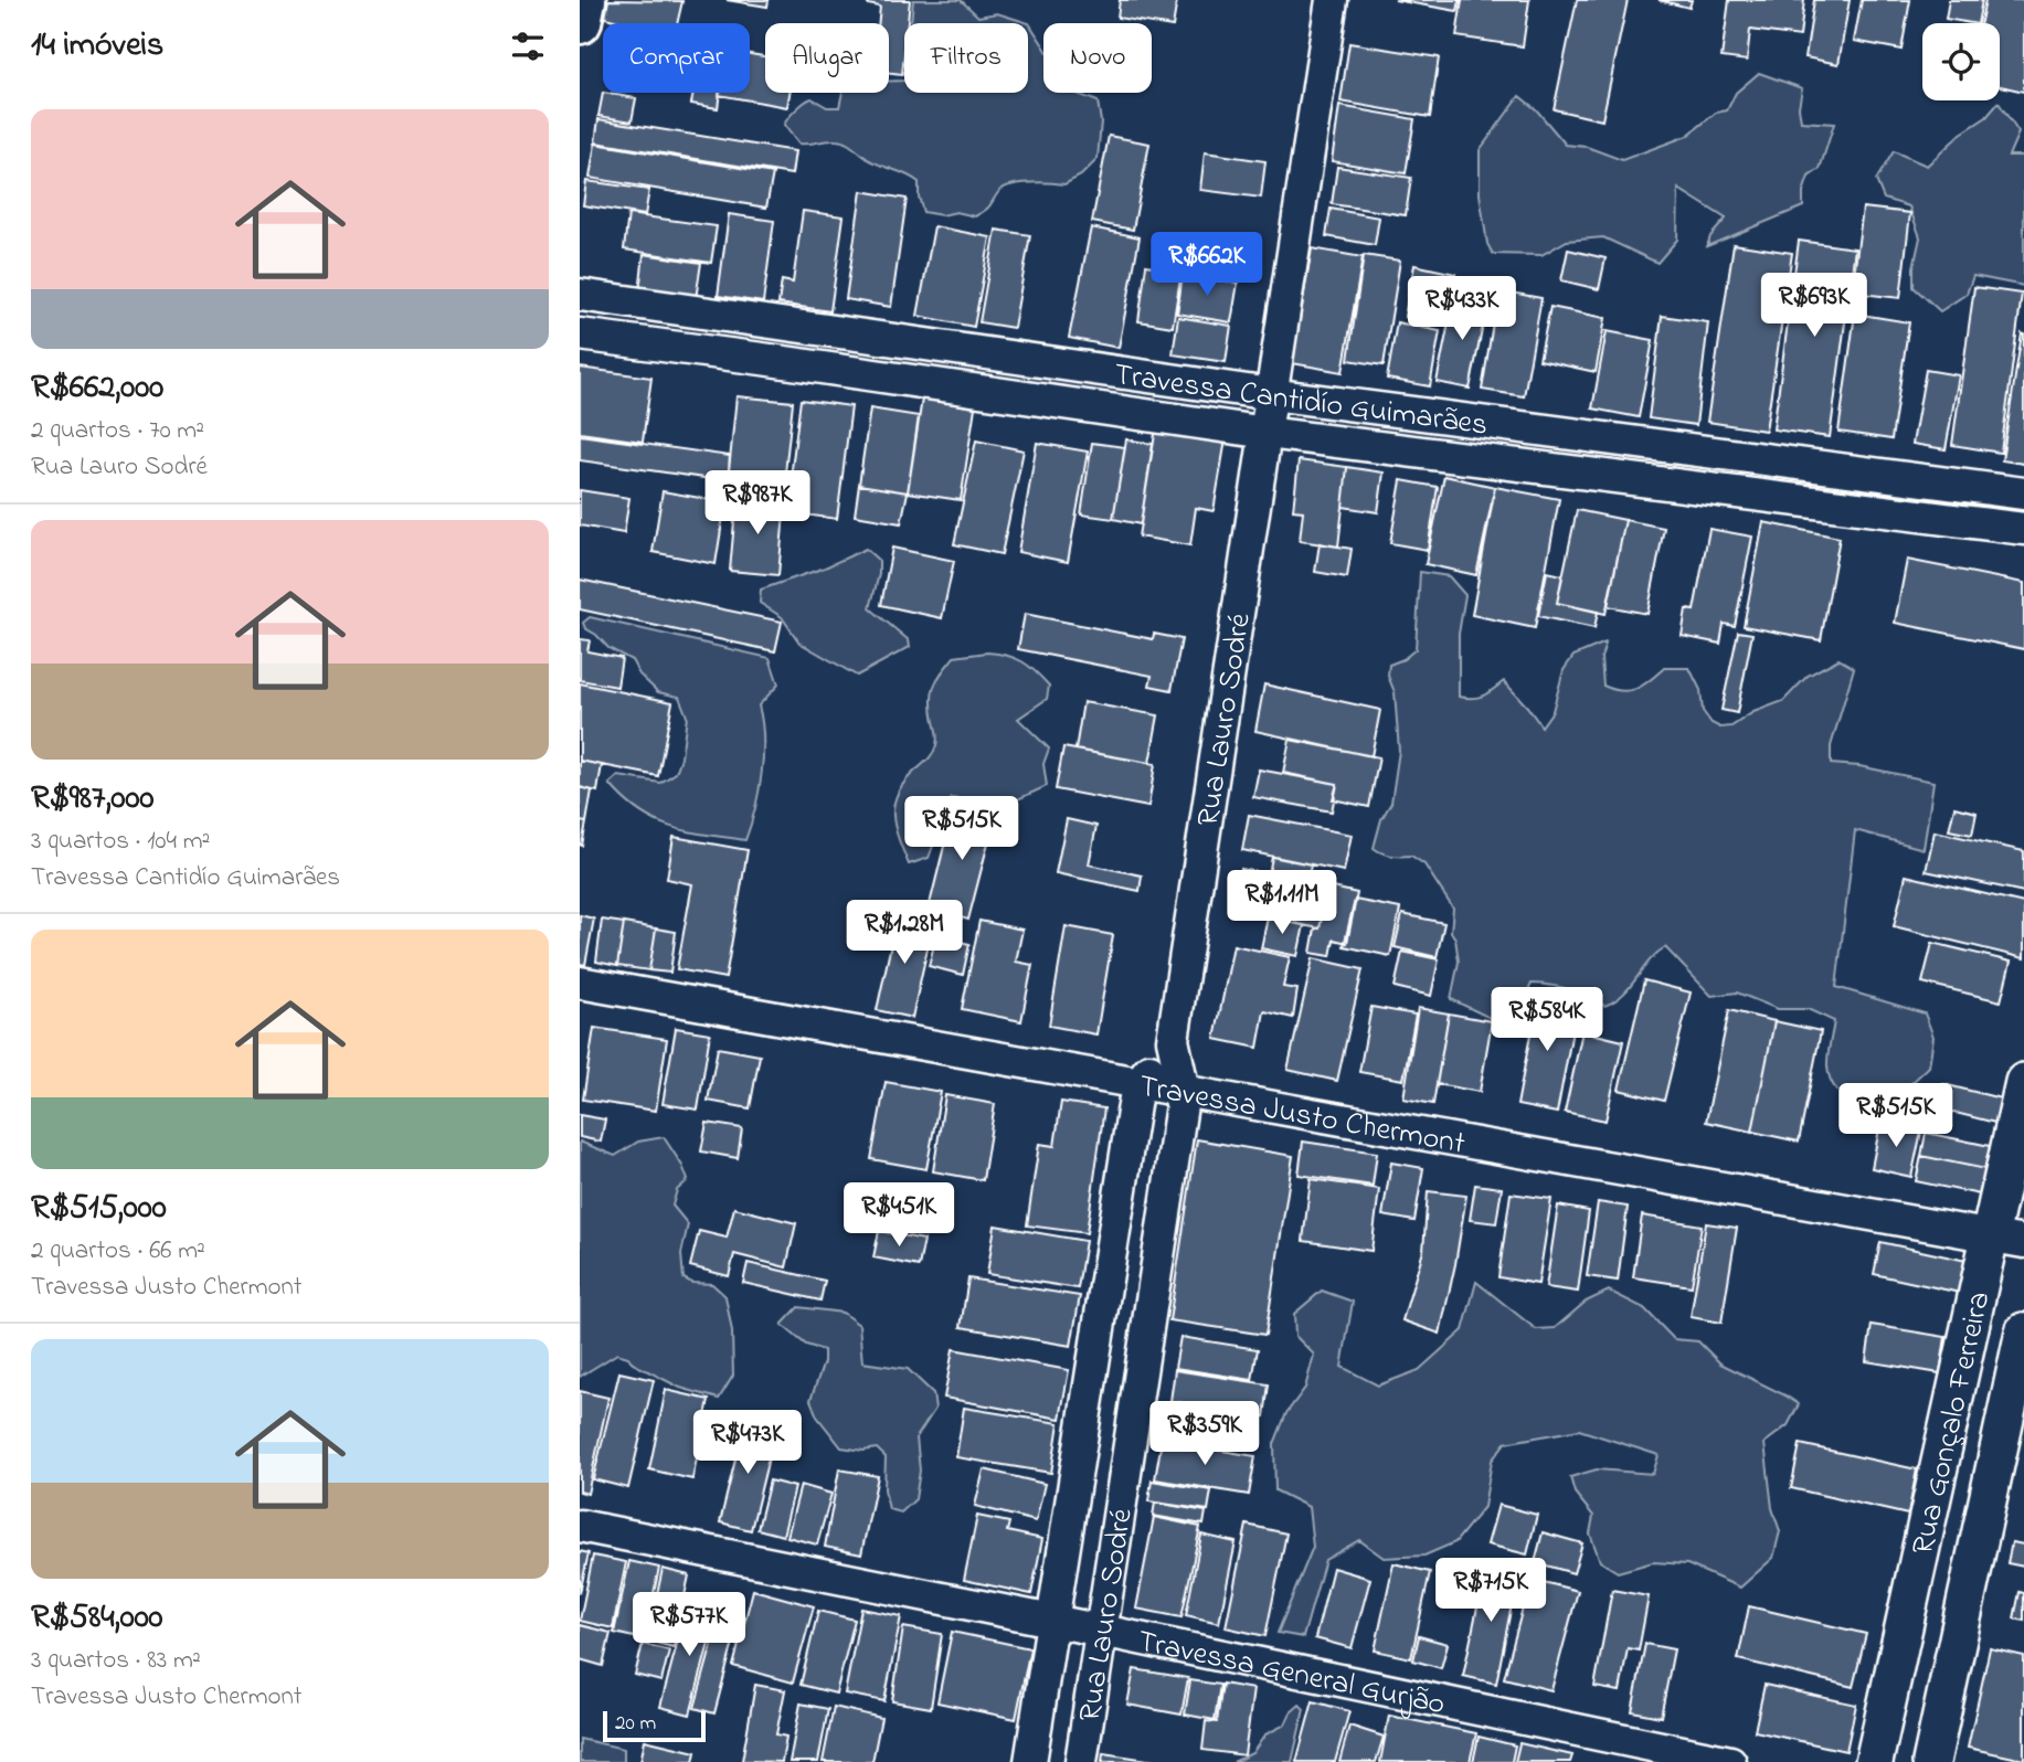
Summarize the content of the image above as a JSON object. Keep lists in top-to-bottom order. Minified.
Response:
{"streets":{"street":["Travessa Cantidío Guimarães","Rua Lauro Sodré","Travessa Justo Chermont","Rua Gonçalo Ferreira","Travessa General Gurjão"]},"crossings":[["Travessa Cantidío Guimarães","Rua Lauro Sodré"],["Rua Lauro Sodré","Travessa Justo Chermont"],["Rua Lauro Sodré","Travessa General Gurjão"],["Travessa Justo Chermont","Rua Gonçalo Ferreira"]],"scale_bar":"20 m","page":{"heading":"14 imóveis","chip":["Comprar","Alugar","Filtros","Novo"],"list":[{"name":"R$662,000","note":"2 quartos · 70 m² · Rua Lauro Sodré"},{"name":"R$987,000","note":"3 quartos · 104 m² · Travessa Cantidío Guimarães"},{"name":"R$515,000","note":"2 quartos · 66 m² · Travessa Justo Chermont"},{"name":"R$584,000","note":"3 quartos · 83 m² · Travessa Justo Chermont"}],"price":["R$662K","R$693K","R$433K","R$987K","R$515K","R$1.11M","R$1.28M","R$584K","R$515K","R$451K","R$359K","R$473K","R$715K","R$577K"],"scale":"20 m"}}
